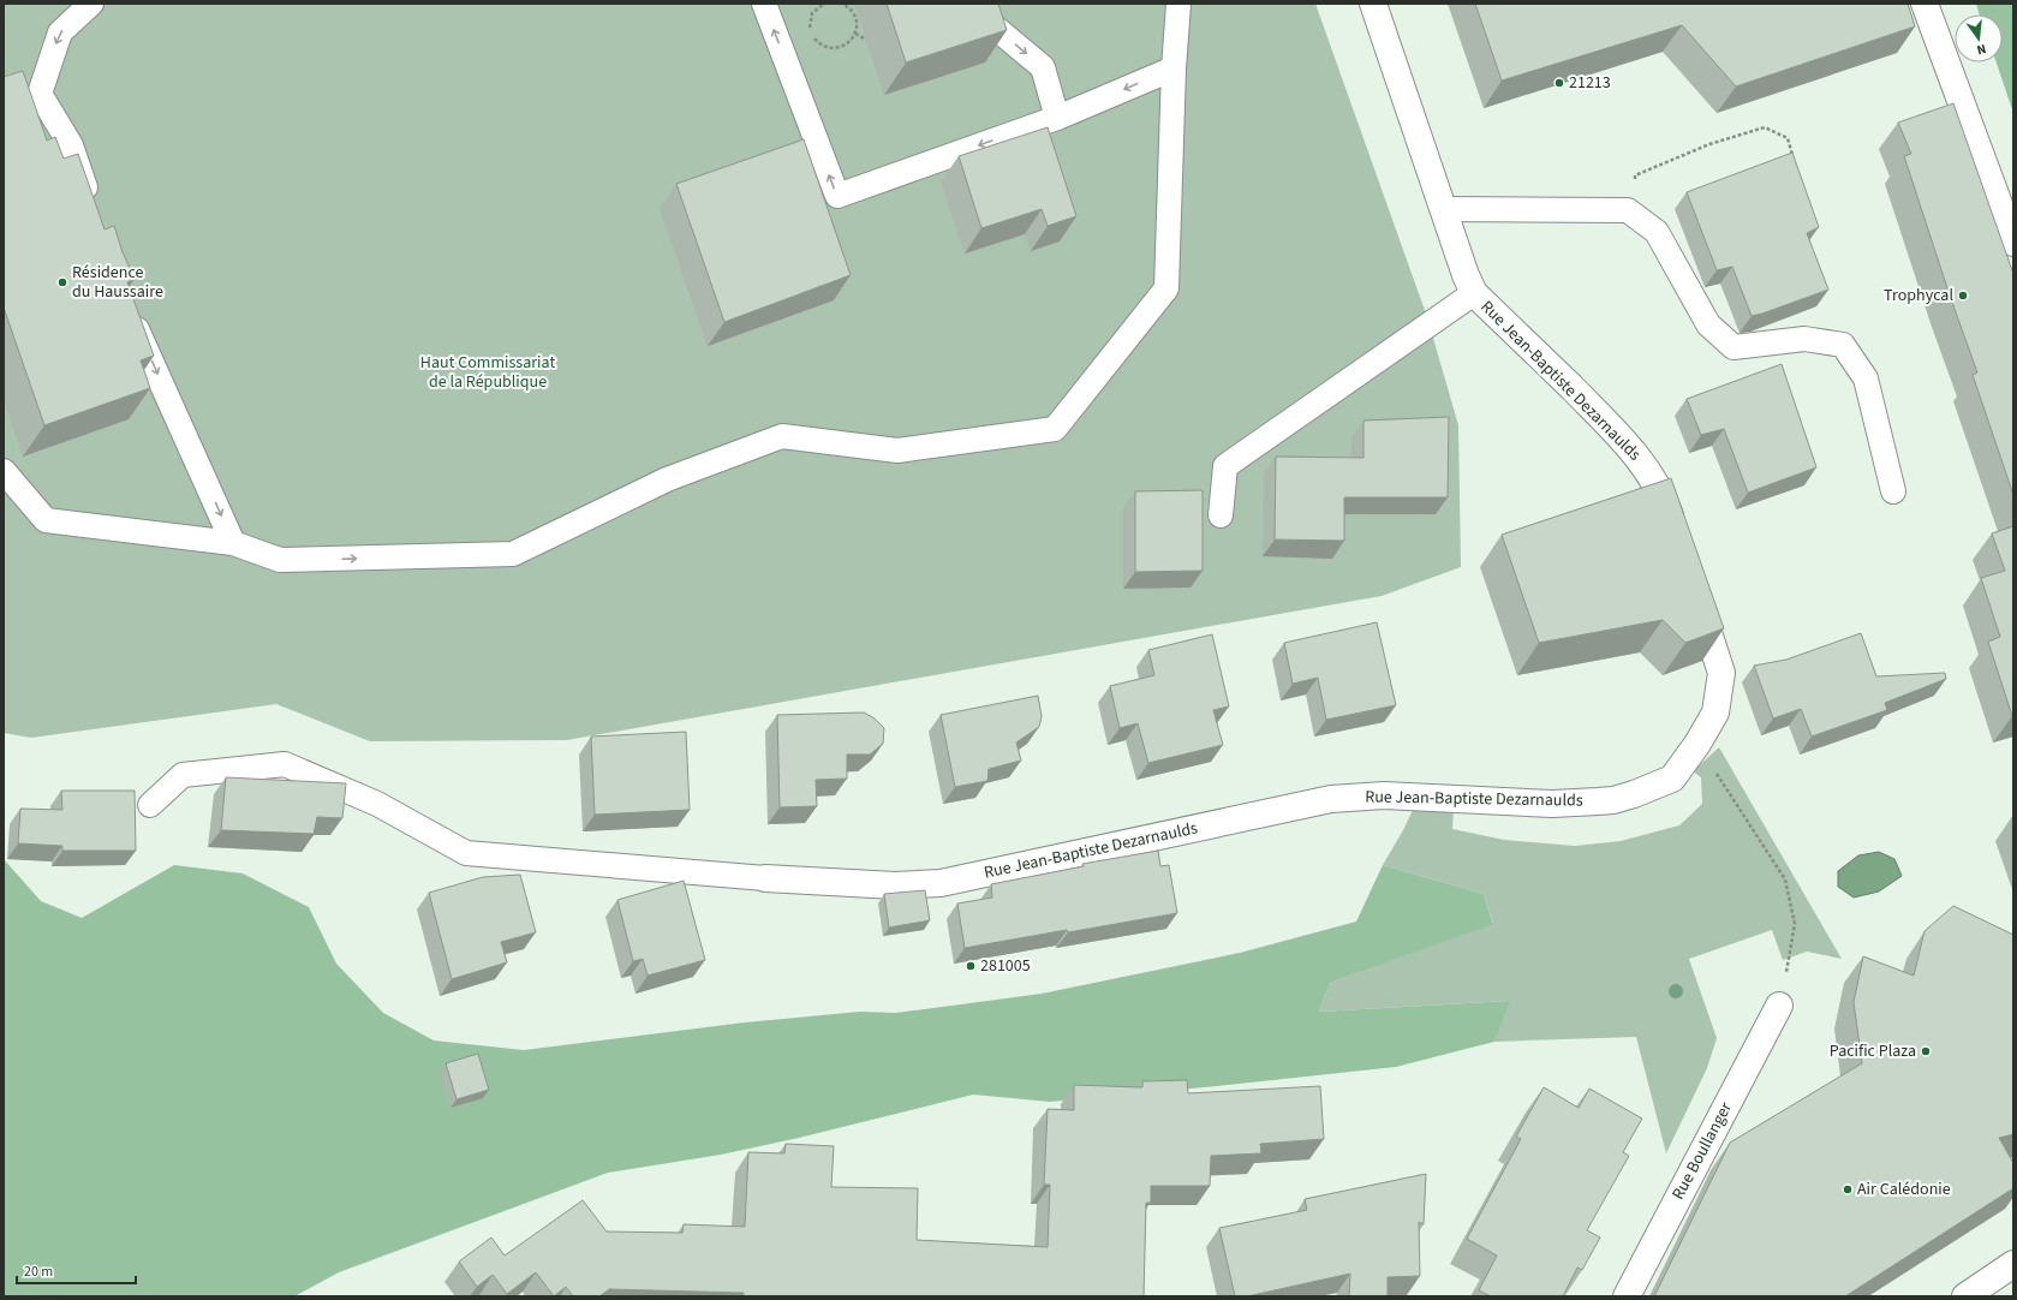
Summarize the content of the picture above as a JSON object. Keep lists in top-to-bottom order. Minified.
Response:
{"streets":{"street":["Rue Jean-Baptiste Dezarnaulds","Rue Boullanger"]},"parks":["Haut Commissariat de la République"],"places":["21213","Résidence du Haussaire","Trophycal","281005","Pacific Plaza","Air Calédonie"],"scale_bar":"20 m","north":"bottom"}
